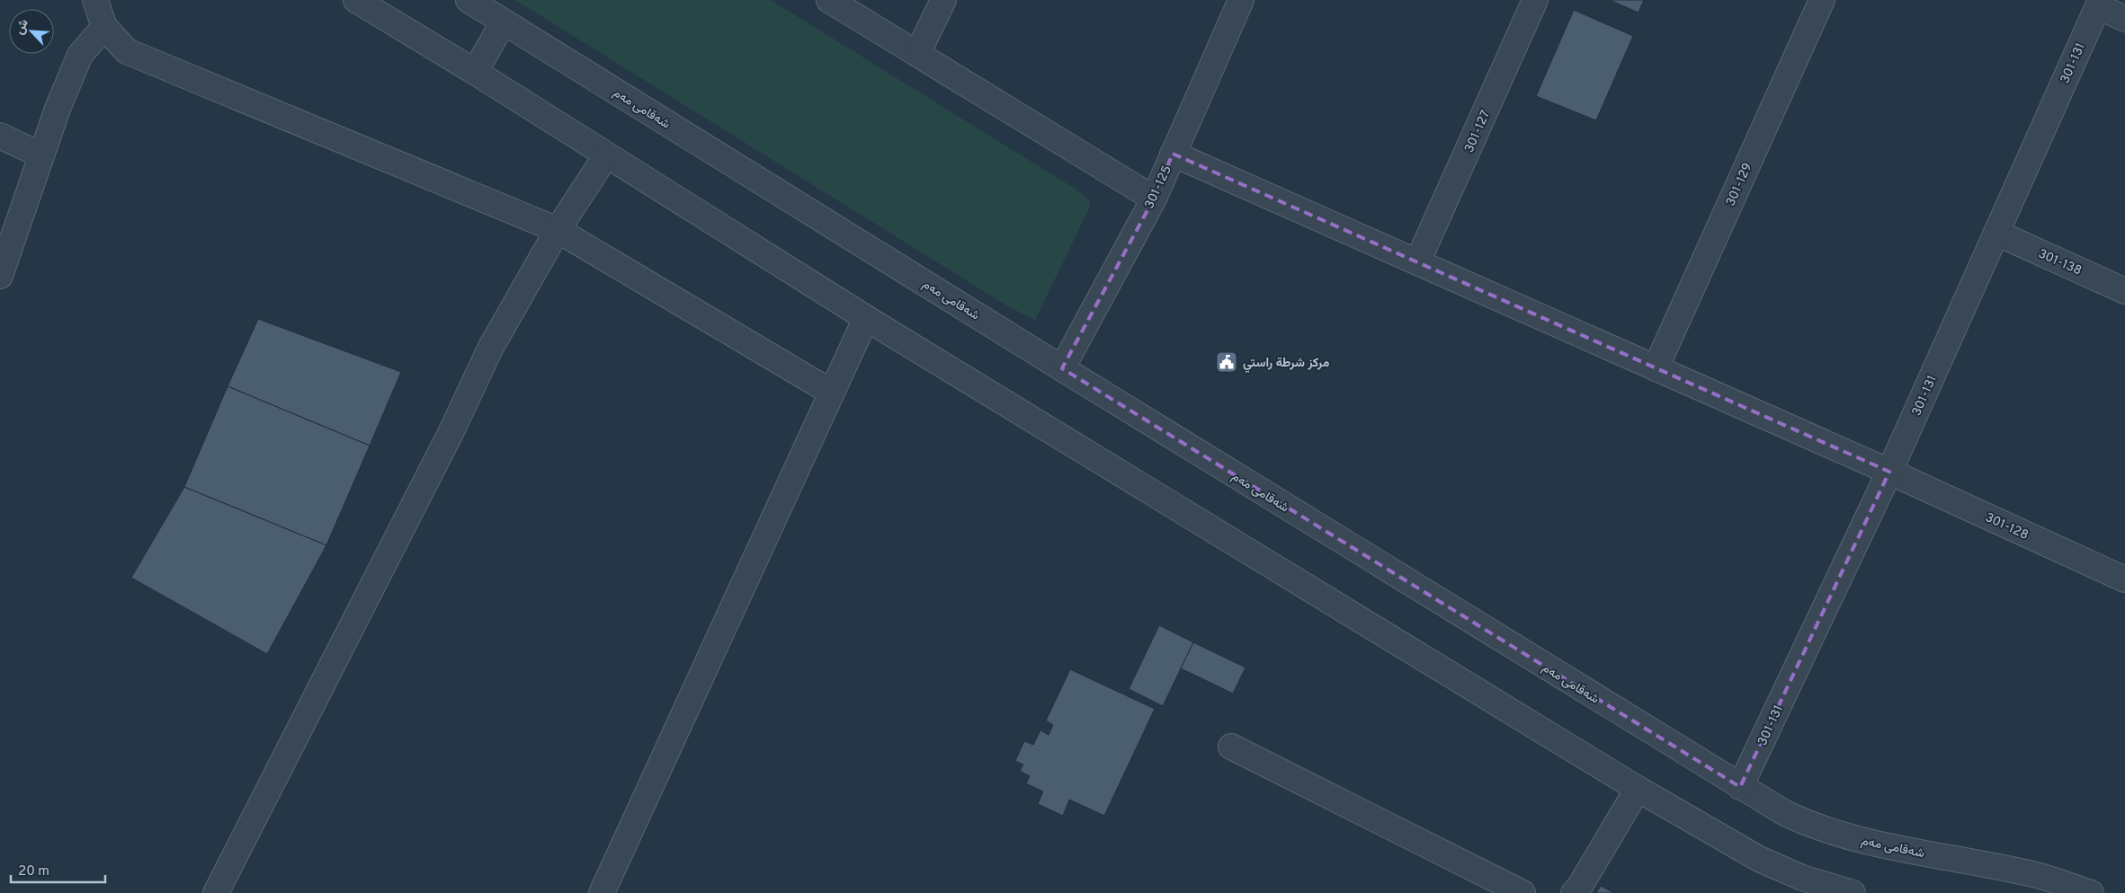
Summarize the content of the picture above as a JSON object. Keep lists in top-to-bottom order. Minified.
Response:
{"streets":{"street":["301-131","شەقامی مەم","301-127","301-129","301-125","301-138","301-128"]},"crossings":[["301-131","شەقامی مەم"],["301-131","301-138"],["301-131","301-128"],["شەقامی مەم","301-125"],["301-127","301-128"],["301-129","301-128"],["301-125","301-128"]],"places":{"public building":["مركز شرطة راستي"]},"scale_bar":"20 m","north":"top left"}
